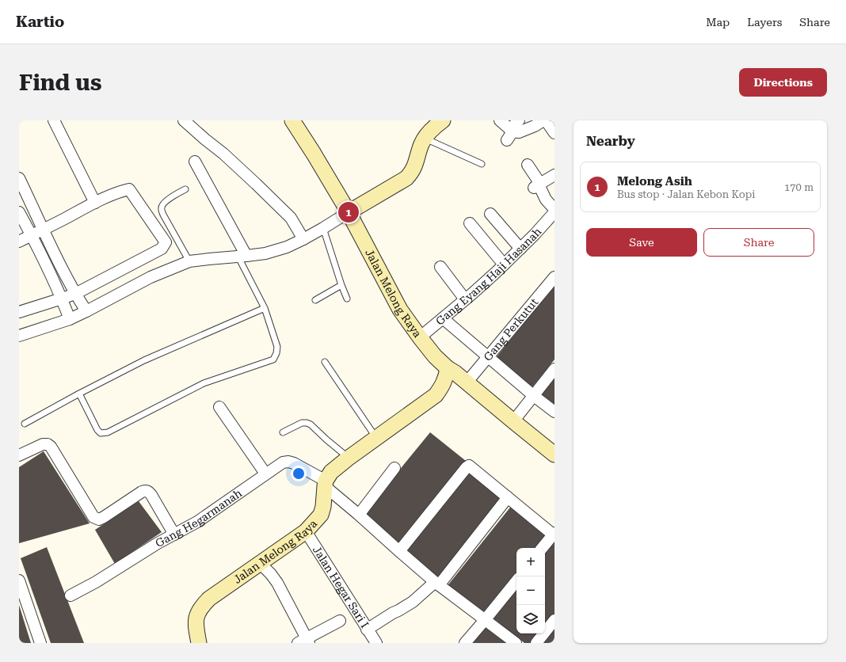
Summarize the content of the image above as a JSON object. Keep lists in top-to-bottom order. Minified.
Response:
{"streets":{"main road":["Jalan Melong Raya"],"street":["Gang Eyang Haji Hasanah","Gang Perkutut","Gang Hegarmanah","Jalan Hegar Sari I"]},"crossings":[["Gang Eyang Haji Hasanah","Jalan Melong Raya"],["Jalan Melong Raya","Gang Perkutut"],["Jalan Melong Raya","Gang Hegarmanah"],["Jalan Melong Raya","Jalan Hegar Sari I"]],"page":{"header":"Kartio","nav":["Map","Layers","Share"],"buttons":["Directions",["Save","Share"]],"title":"Find us","heading":"Nearby","list":[{"mark":"1","name":"Melong Asih","note":"Bus stop · Jalan Kebon Kopi","value":"170 m"}],"pins":"1","map_buttons":["+","−"]}}
